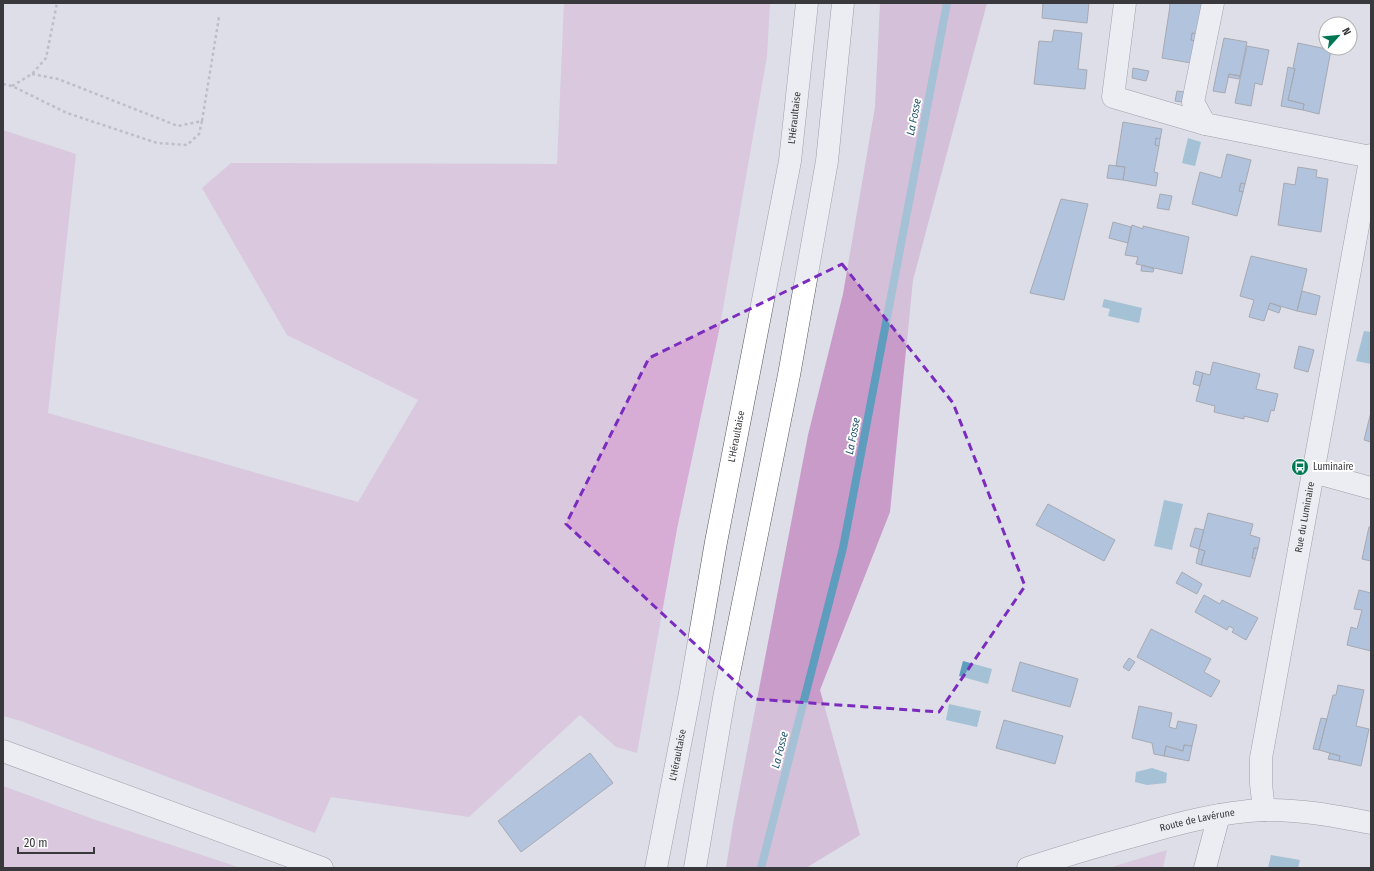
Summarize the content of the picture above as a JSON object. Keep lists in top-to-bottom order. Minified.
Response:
{"streets":{"main road":["L'Héraultaise","Rue du Luminaire","Route de Lavérune"]},"crossings":[["Rue du Luminaire","Route de Lavérune"]],"water":["La Fosse"],"places":{"bus stop":["Luminaire"]},"scale_bar":"20 m","north":"top right"}
